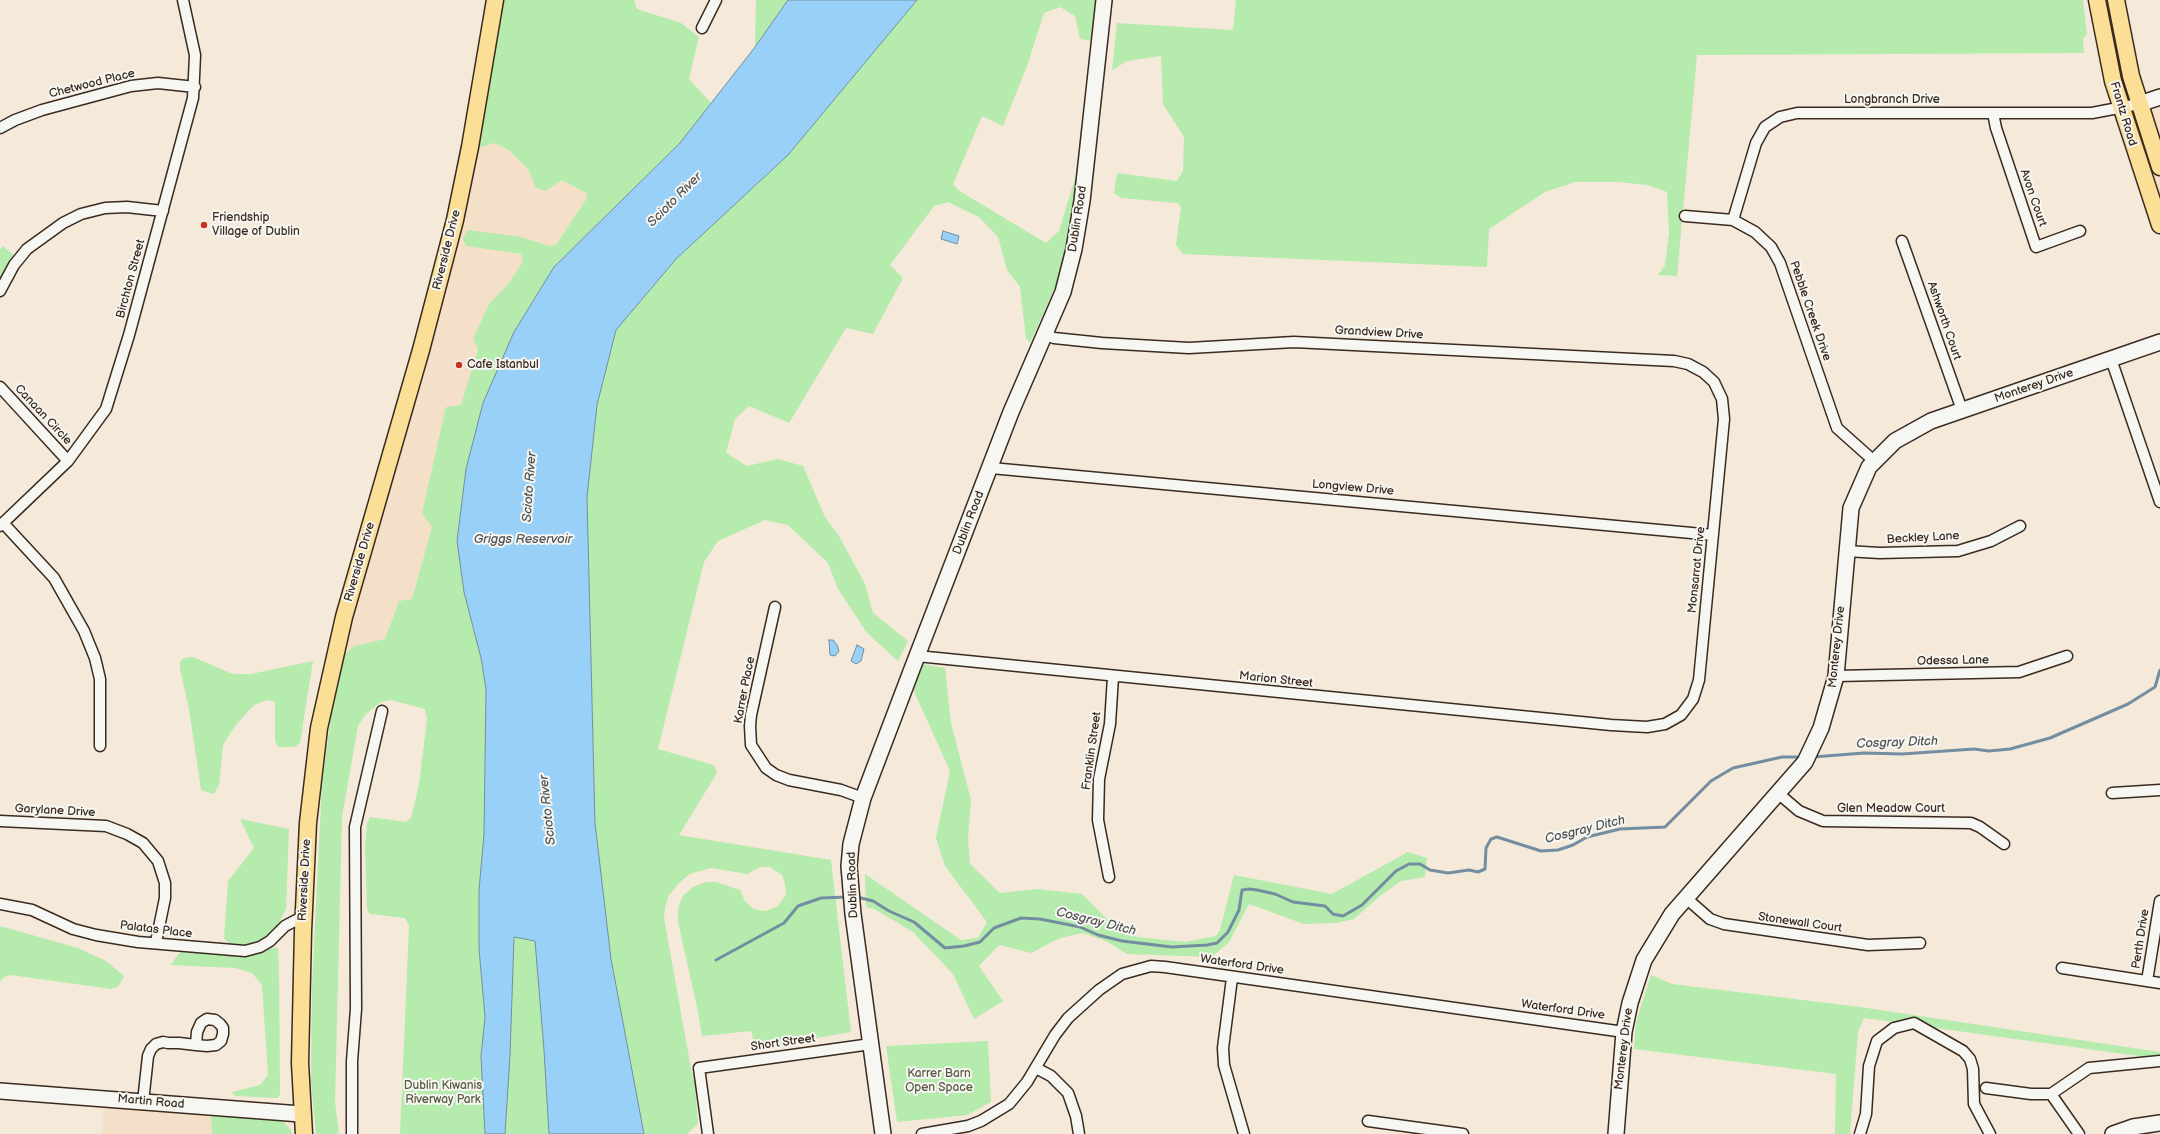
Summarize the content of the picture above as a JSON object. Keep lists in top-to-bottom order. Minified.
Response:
{"streets":{"main road":["Frantz Road","Riverside Drive"],"street":["Chetwood Place","Longbranch Drive","Avon Court","Dublin Road","Birchton Street","Pebble Creek Drive","Ashworth Court","Grandview Drive","Monterey Drive","Canaan Circle","Longview Drive","Beckley Lane","Monsarrat Drive","Odessa Lane","Marion Street","Karrer Place","Franklin Street","Glen Meadow Court","Garylane Drive","Stonewall Court","Palatas Place","Perth Drive","Waterford Drive","Short Street","Martin Road"]},"crossings":[["Chetwood Place","Birchton Street"],["Longbranch Drive","Frantz Road"],["Longbranch Drive","Avon Court"],["Longbranch Drive","Pebble Creek Drive"],["Dublin Road","Grandview Drive"],["Dublin Road","Longview Drive"],["Dublin Road","Marion Street"],["Dublin Road","Karrer Place"],["Dublin Road","Short Street"],["Riverside Drive","Palatas Place"],["Riverside Drive","Martin Road"],["Birchton Street","Canaan Circle"],["Pebble Creek Drive","Monterey Drive"],["Ashworth Court","Monterey Drive"],["Grandview Drive","Monsarrat Drive"],["Monterey Drive","Beckley Lane"],["Monterey Drive","Odessa Lane"],["Monterey Drive","Glen Meadow Court"],["Monterey Drive","Stonewall Court"],["Monterey Drive","Waterford Drive"],["Longview Drive","Monsarrat Drive"],["Monsarrat Drive","Marion Street"],["Marion Street","Franklin Street"],["Garylane Drive","Palatas Place"]],"water":["Scioto River","Griggs Reservoir","Cosgray Ditch"],"parks":["Karrer Barn Open Space","Dublin Kiwanis Riverway Park"],"places":["Friendship Village of Dublin","Cafe Istanbul"]}
